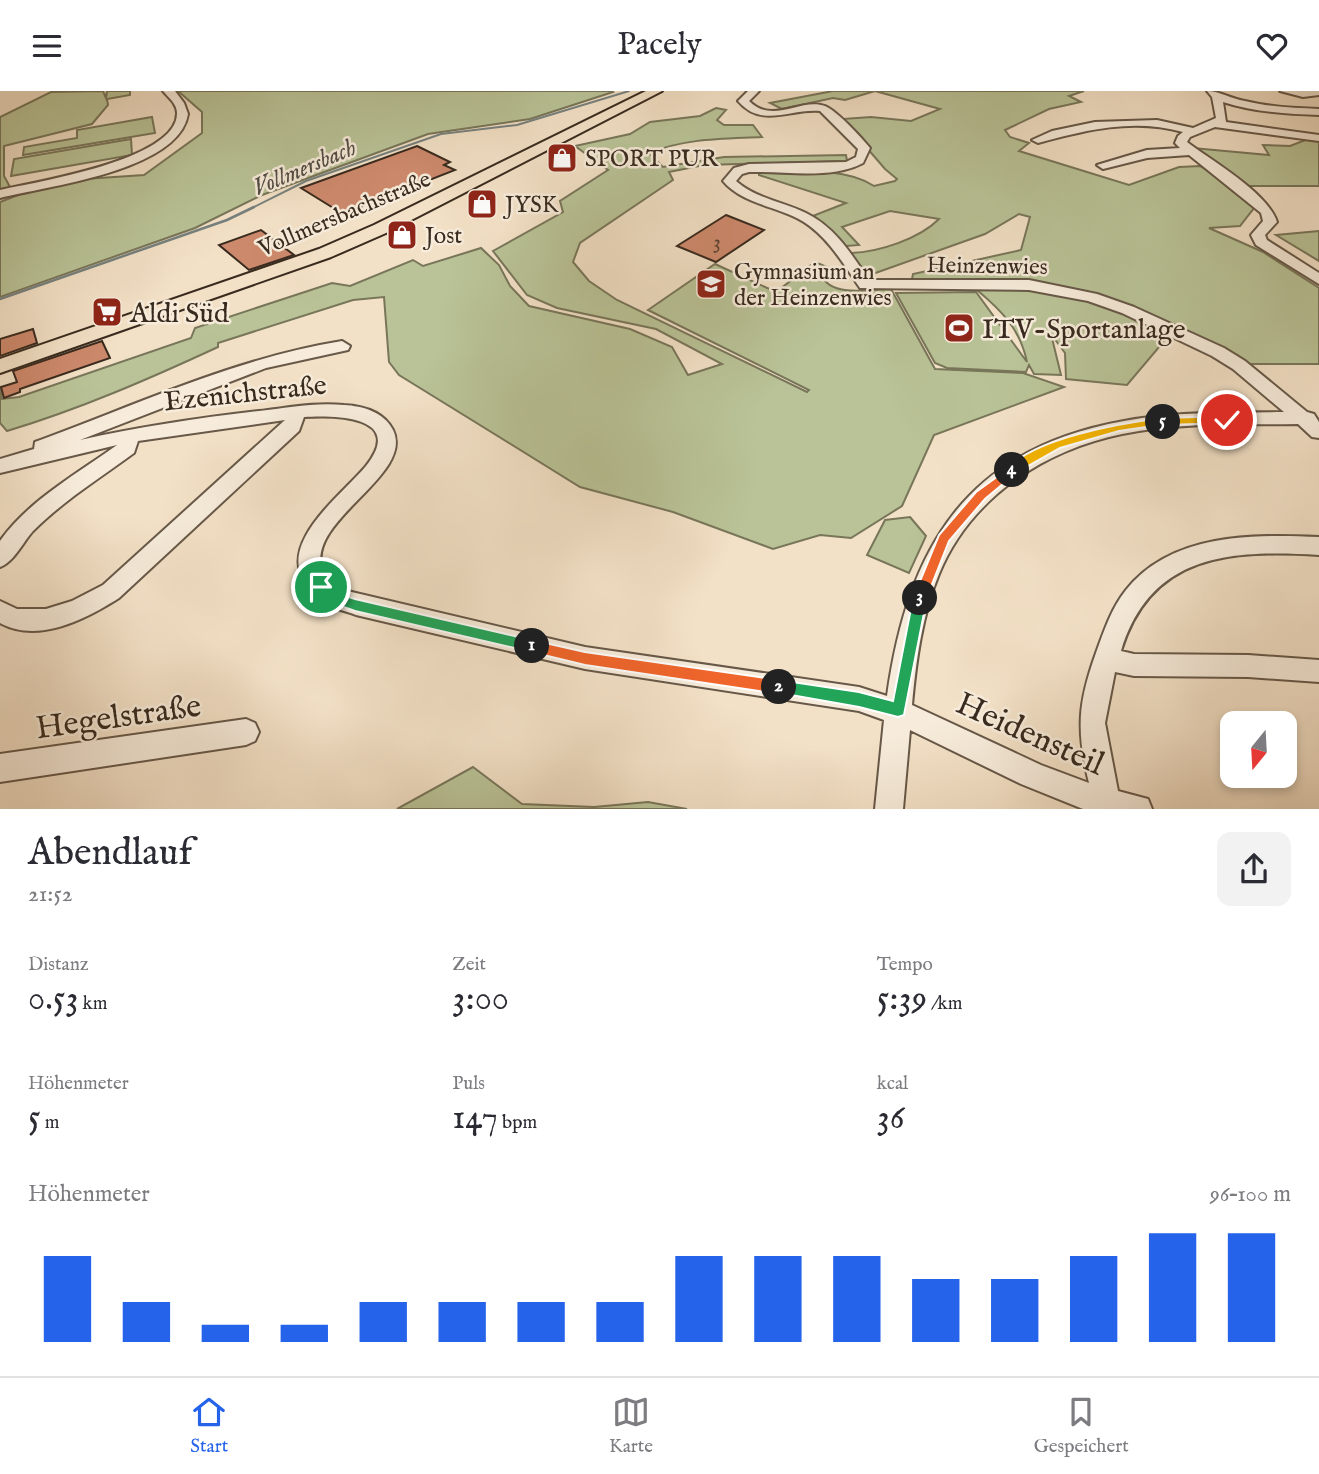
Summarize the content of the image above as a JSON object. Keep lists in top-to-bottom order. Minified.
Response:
{"streets":{"main road":["Vollmersbachstraße"],"street":["Heinzenwies","Ezenichstraße","Hegelstraße","Heidensteil"]},"crossings":[["Ezenichstraße","Heidensteil"]],"water":["Vollmersbach"],"places":{"shop":["SPORT PUR","JYSK","Jost"],"school or university":["Gymnasium an der Heinzenwies"],"supermarket":["Aldi Süd"],"sports":["ITV-Sportanlage"]},"house_numbers":["3"],"north":"bottom","page":{"header":"Pacely","pins":["5","4","3","1","2"],"heading":["Abendlauf","21:52"],"stats":[["Distanz","0.53 km"],["Zeit","3:00"],["Tempo","5:39 /km"],["Höhenmeter","5 m"],["Puls","147 bpm"],["kcal","36"]],"chart":["Höhenmeter","96–100 m"],"tabs":["Start","Karte","Gespeichert"]}}
